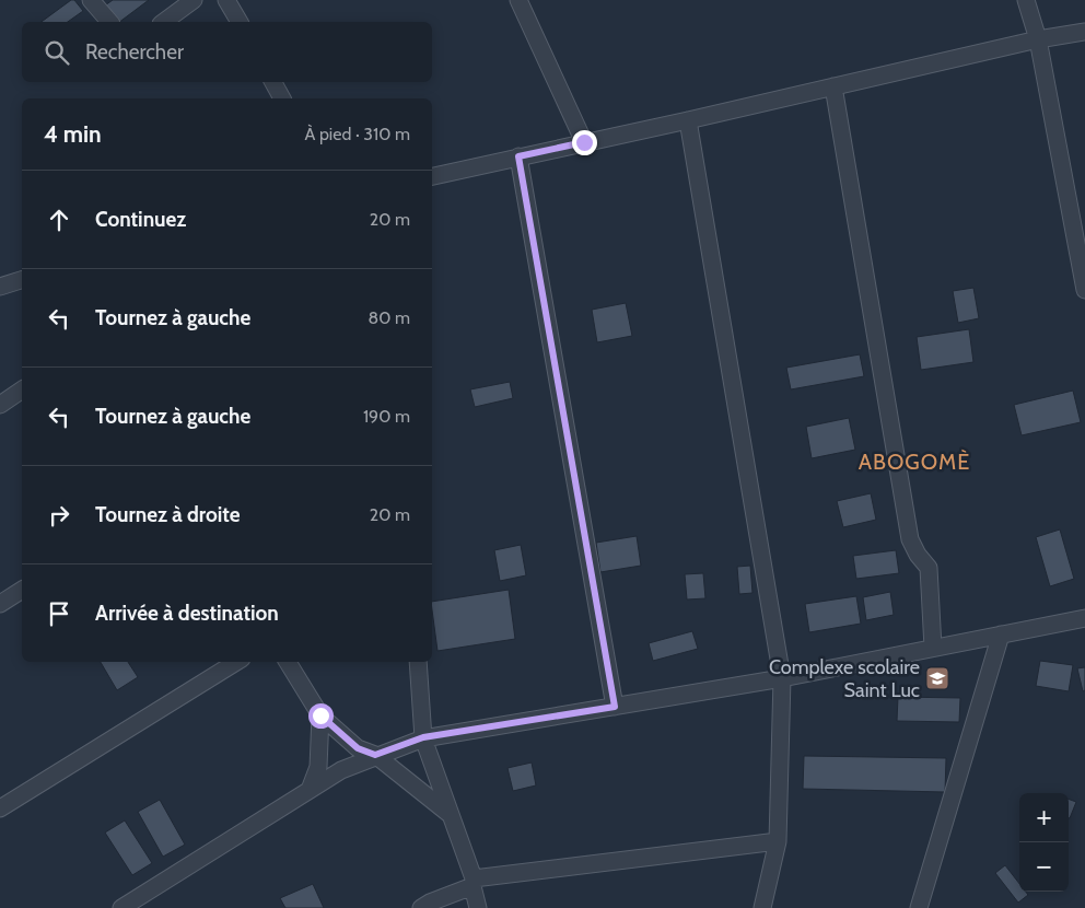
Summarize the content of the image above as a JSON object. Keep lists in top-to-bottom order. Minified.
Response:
{"districts":["ABOGOMÈ"],"places":{"school or university":["Complexe scolaire Saint Luc"]},"page":{"search":"Rechercher","heading":["4 min","À pied · 310 m"],"list":[["Continuez","20 m"],["Tournez à gauche","80 m"],["Tournez à gauche","190 m"],["Tournez à droite","20 m"],"Arrivée à destination"],"map_buttons":["+","−"]}}
